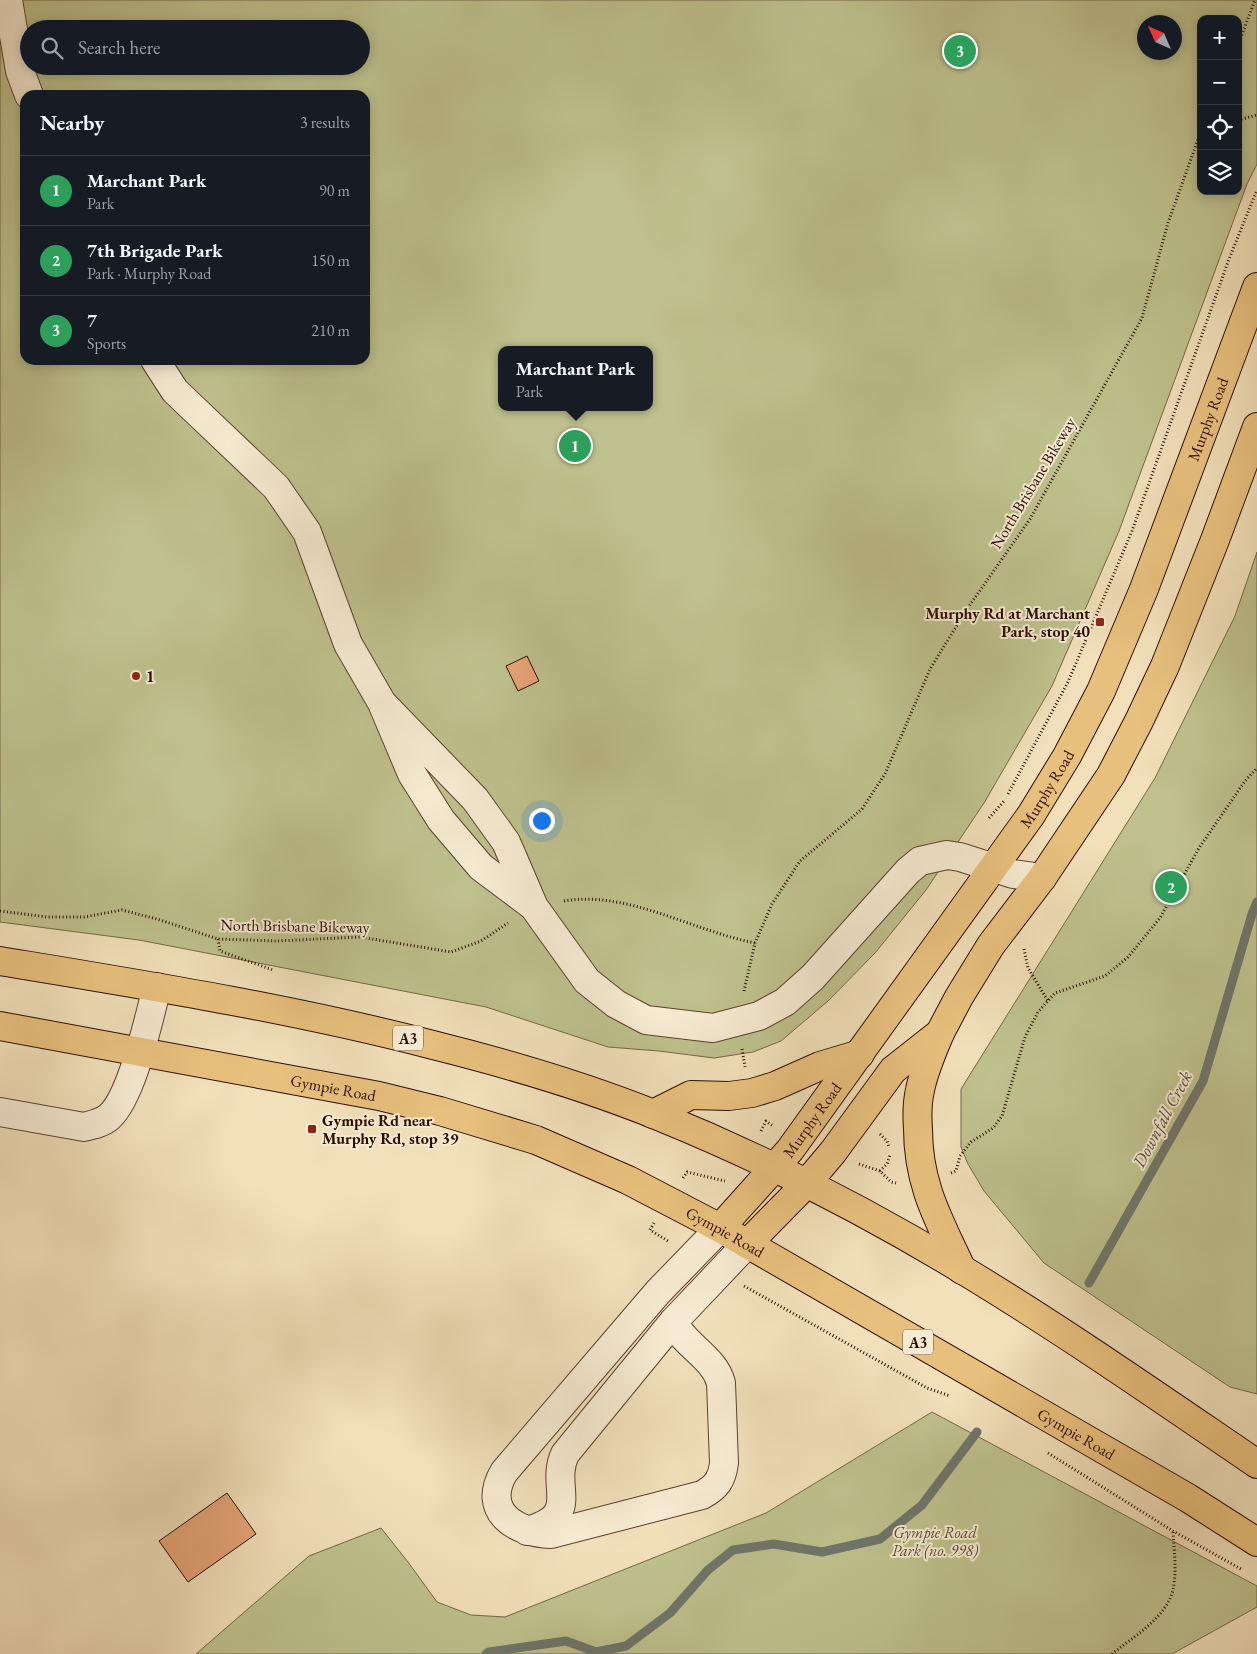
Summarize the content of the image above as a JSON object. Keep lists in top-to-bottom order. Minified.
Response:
{"streets":{"main road":["Murphy Road","A3","Gympie Road"],"path":["North Brisbane Bikeway"]},"crossings":[["Murphy Road","A3"],["Murphy Road","Gympie Road"]],"water":["Downfall Creek"],"parks":["Gympie Road Park (no. 998)"],"places":{"transit":["Murphy Rd at Marchant Park, stop 40","Gympie Rd near Murphy Rd, stop 39"],"other":["1"]},"north":"top left","page":{"map_buttons":["+","−"],"search":"Search here","pins":["3","1","2"],"heading":["Nearby","3 results"],"list":[{"mark":"1","name":"Marchant Park","note":"Park","value":"90 m"},{"mark":"2","name":"7th Brigade Park","note":"Park · Murphy Road","value":"150 m"},{"mark":"3","name":"7","note":"Sports","value":"210 m"}],"popup":["Marchant Park","Park"]}}
